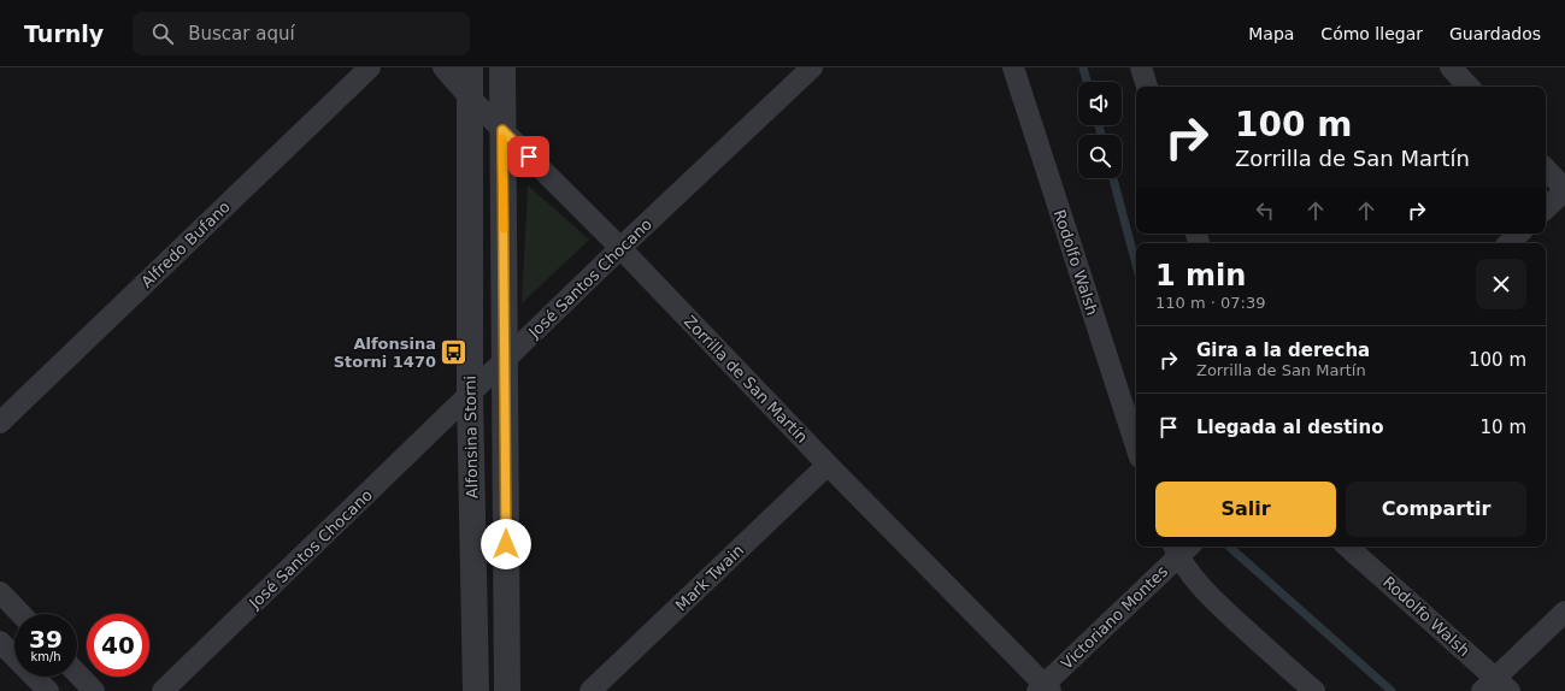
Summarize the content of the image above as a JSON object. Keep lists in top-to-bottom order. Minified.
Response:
{"streets":{"street":["Alfredo Bufano","Rodolfo Walsh","José Santos Chocano","Zorrilla de San Martín","Alfonsina Storni","Mark Twain","Victoriano Montes"]},"crossings":[["José Santos Chocano","Zorrilla de San Martín"],["José Santos Chocano","Alfonsina Storni"],["Zorrilla de San Martín","Alfonsina Storni"],["Zorrilla de San Martín","Mark Twain"],["Zorrilla de San Martín","Victoriano Montes"]],"places":{"bus stop":["Alfonsina Storni 1470"]},"page":{"header":"Turnly","search":"Buscar aquí","nav":["Mapa","Cómo llegar","Guardados"],"turn":["100 m","Zorrilla de San Martín"],"heading":["1 min","110 m · 07:39"],"list":[{"name":"Gira a la derecha","note":"Zorrilla de San Martín","value":"100 m"},{"name":"Llegada al destino","value":"10 m"}],"buttons":["Salir","Compartir"],"speed":"39 km/h","limit":"40"}}
